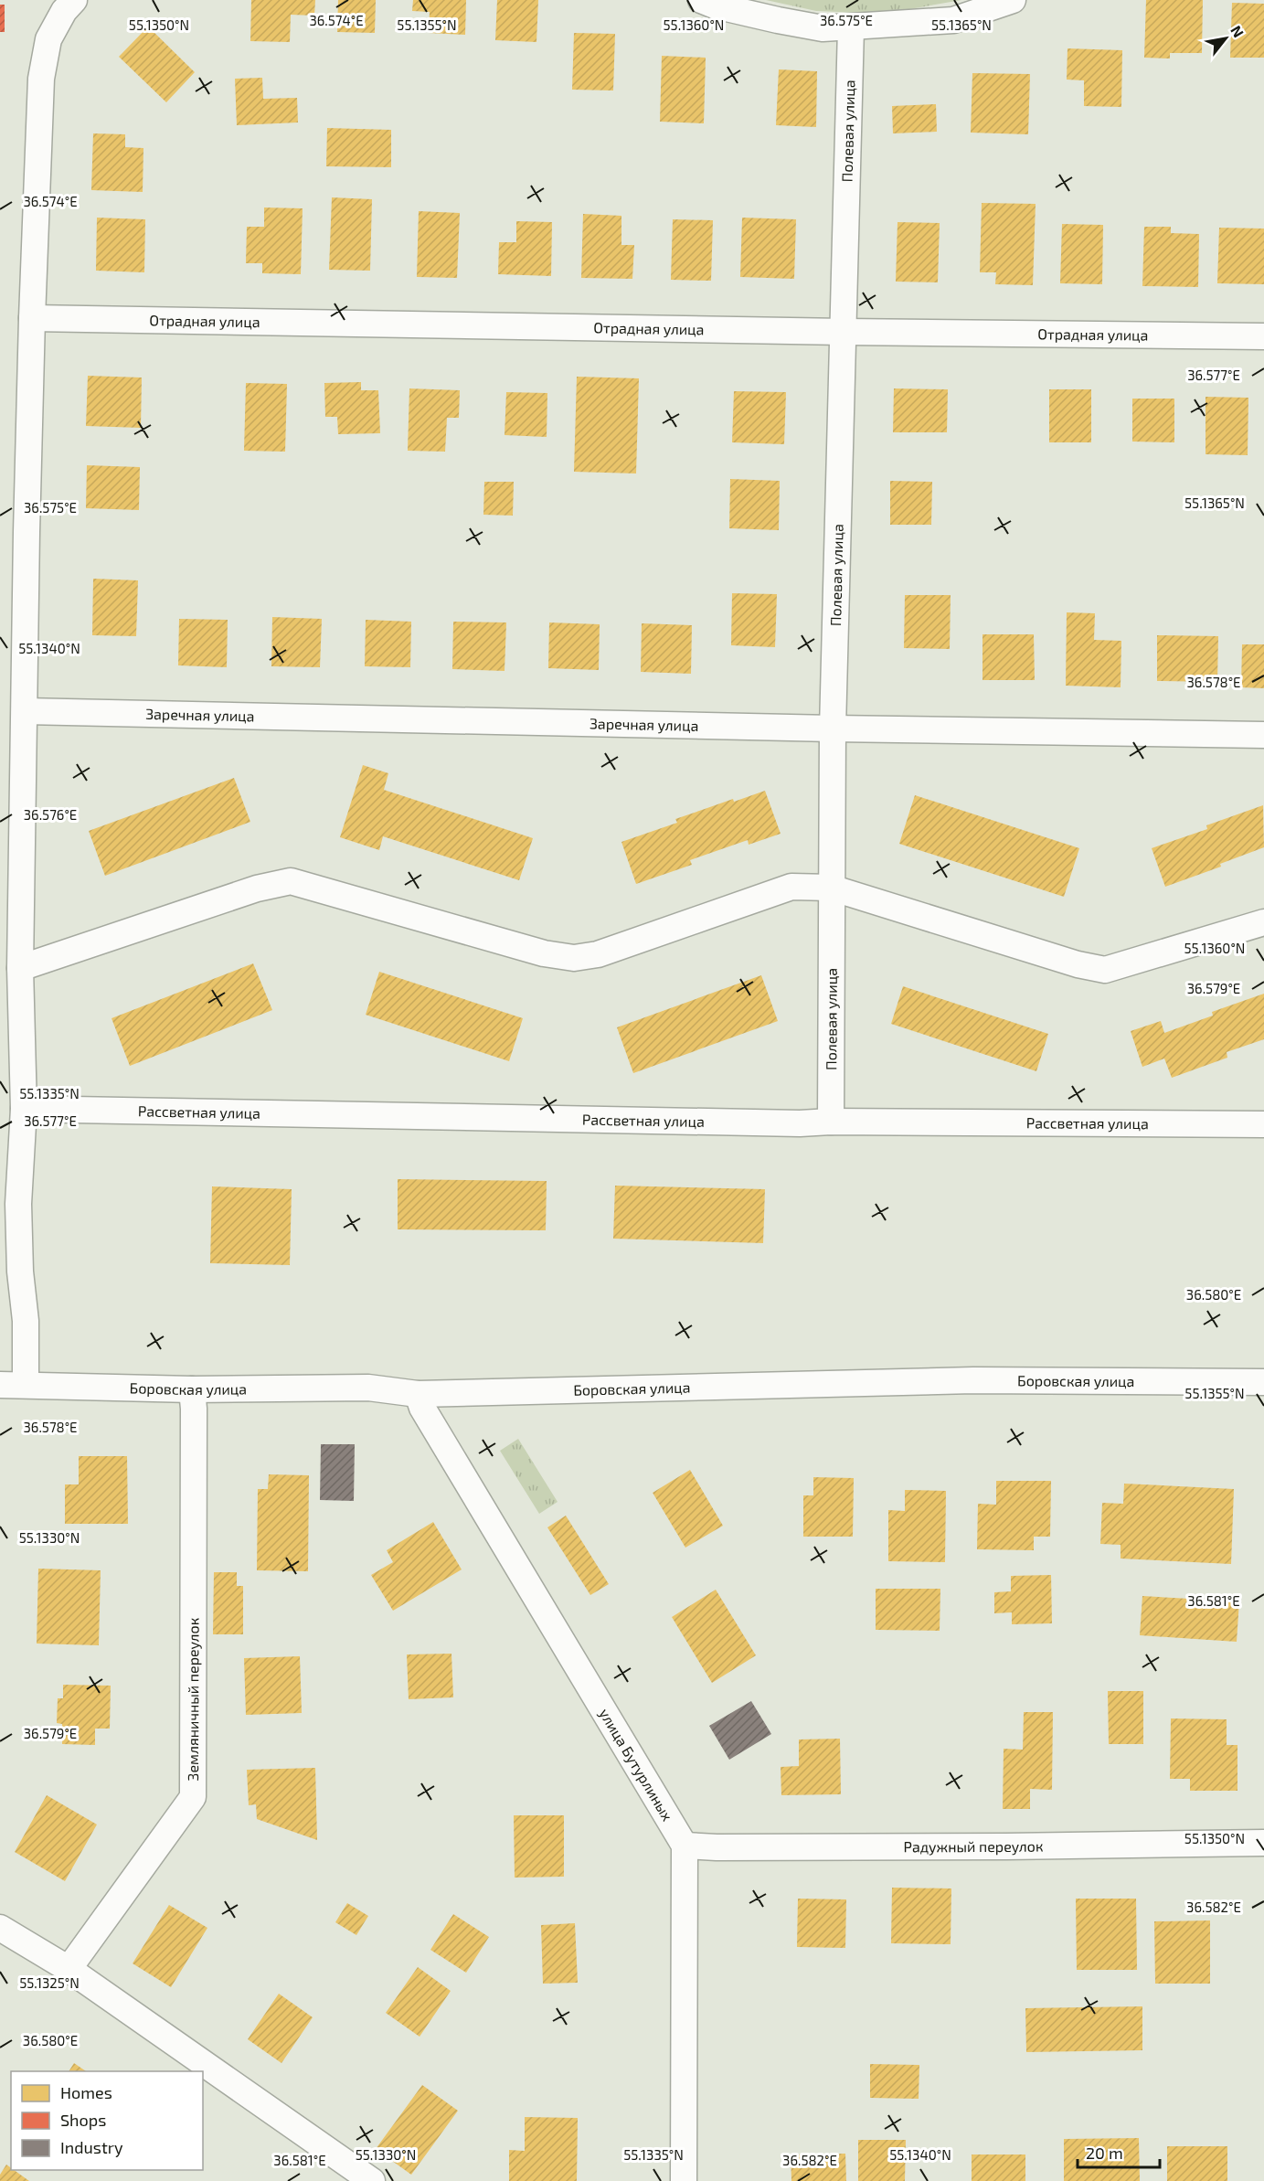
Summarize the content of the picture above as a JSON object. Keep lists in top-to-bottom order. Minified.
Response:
{"streets":{"street":["Полевая улица","Отрадная улица","Заречная улица","Рассветная улица","Боровская улица","Земляничный переулок","улица Бутурлиных","Радужный переулок"]},"crossings":[["Полевая улица","Отрадная улица"],["Полевая улица","Заречная улица"],["Полевая улица","Рассветная улица"],["Боровская улица","Земляничный переулок"],["Боровская улица","улица Бутурлиных"],["улица Бутурлиных","Радужный переулок"]],"legend":["Homes","Shops","Industry"],"scale_bar":"20 m","north":"top right","coordinates":["36.574°E","36.575°E","55.1355°N","55.1350°N","55.1360°N","55.1365°N","36.577°E","55.1340°N","36.578°E","36.576°E","36.579°E","55.1335°N","36.580°E","55.1330°N","36.581°E","36.582°E","55.1325°N"]}
